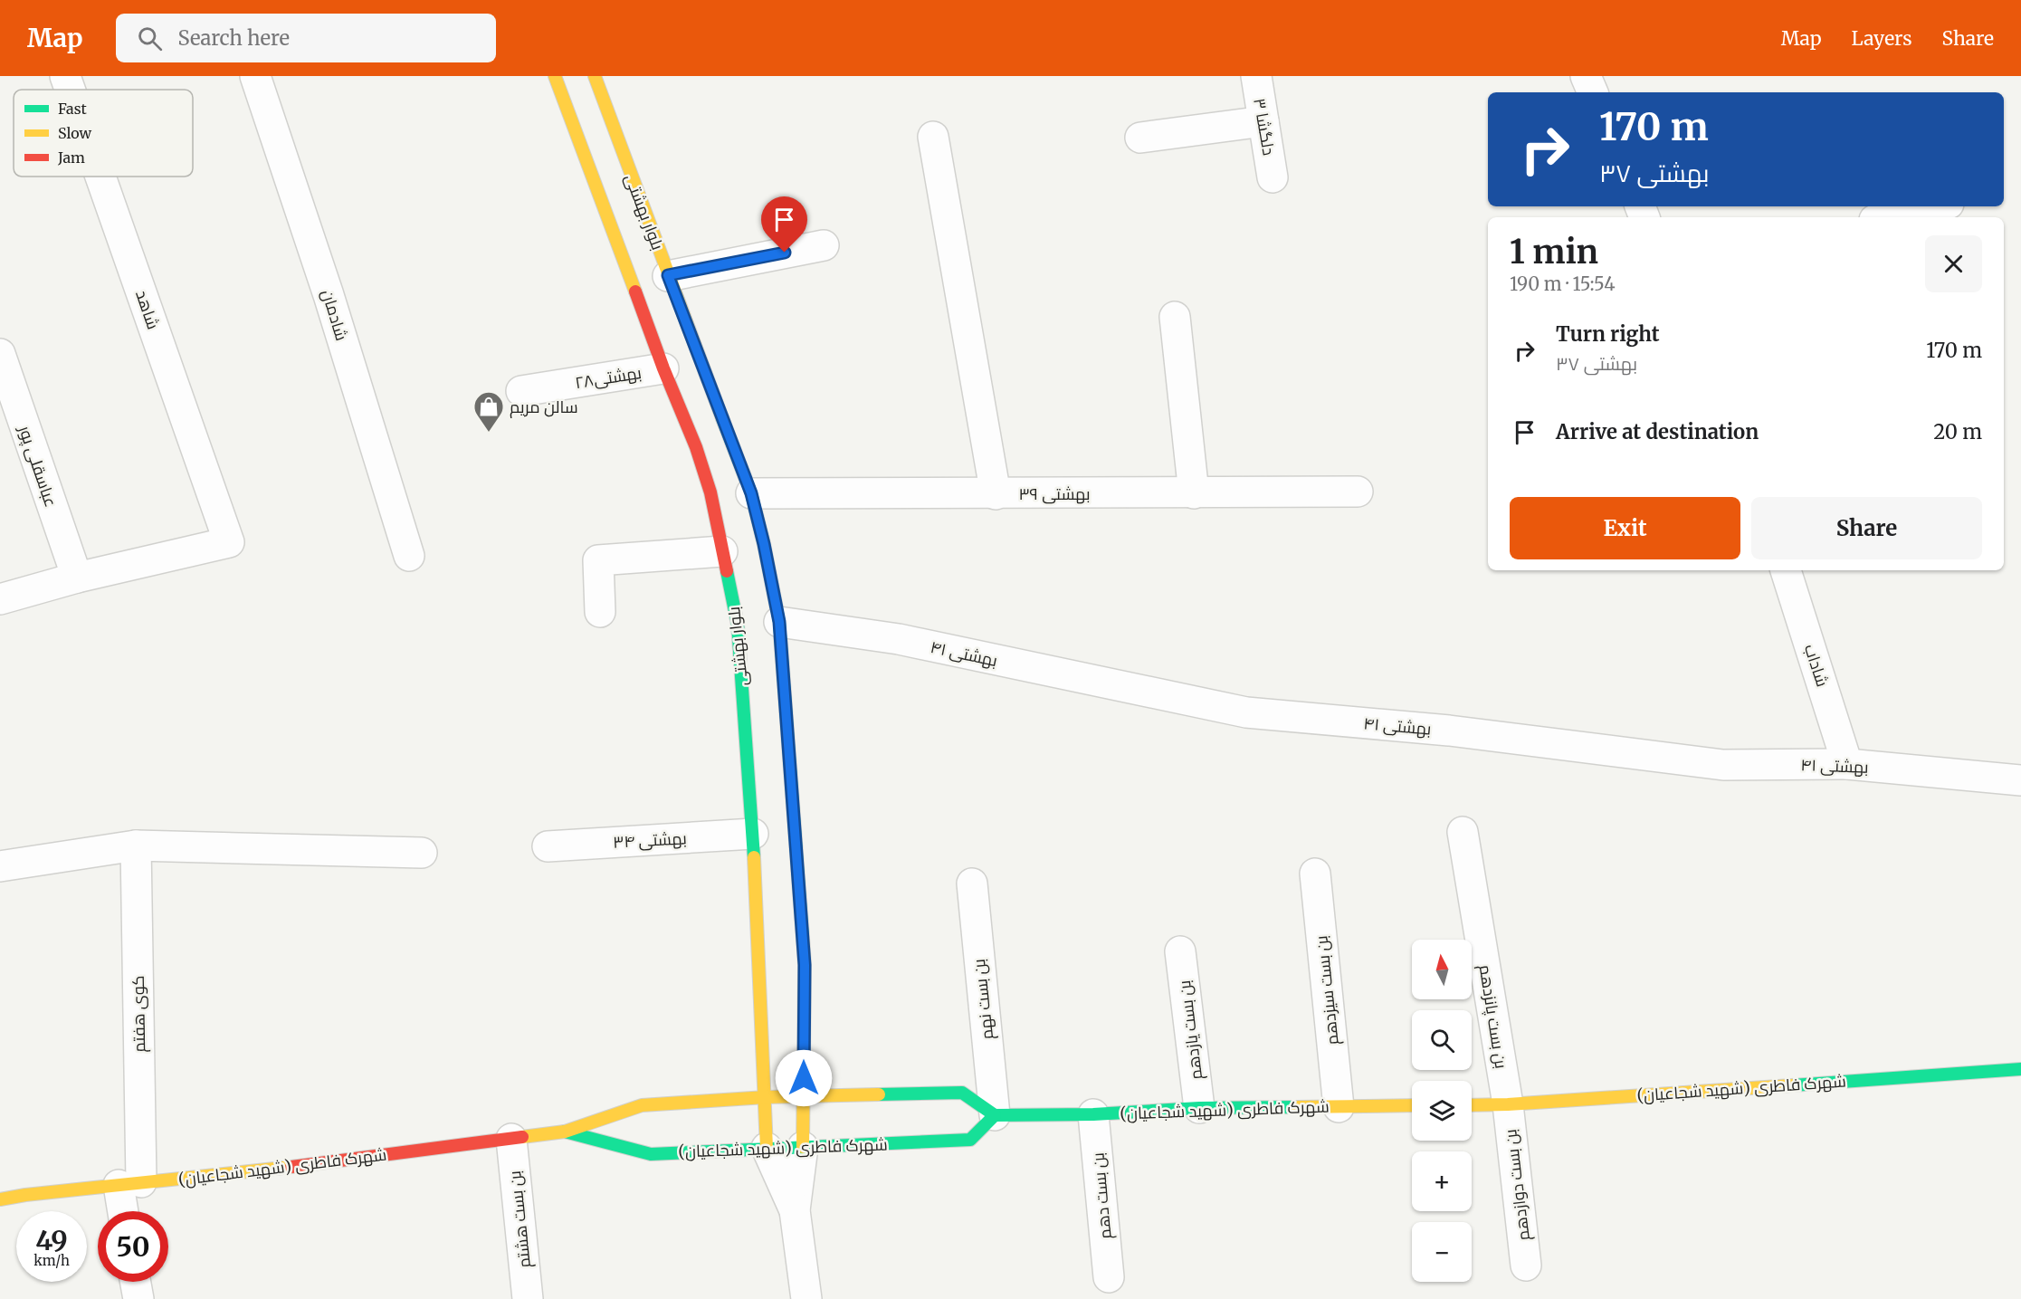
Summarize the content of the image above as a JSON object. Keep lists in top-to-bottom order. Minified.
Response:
{"streets":{"main road":["بلوار بهشتی","شهرک فاطری (شهید شجاعیان)"],"street":["دلگشا ۳","شاهد","شادمان","بهشتی۲۸","عباسقلی پور","بهشتی ۳۹","بهشتی ۴۱","شاداب","بهشتی ۳۴","بن بست سیزدهم","بن بست نهم","کوی هفتم","بن بست پانزدهم","بن بست یازدهم","بن بست دوازدهم","بن بست دهم","بن بست هشتم"]},"crossings":[["بلوار بهشتی","بهشتی۲۸"],["بلوار بهشتی","بهشتی ۳۹"],["بلوار بهشتی","بهشتی ۴۱"],["بلوار بهشتی","بهشتی ۳۴"],["بلوار بهشتی","شهرک فاطری (شهید شجاعیان)"],["شاهد","عباسقلی پور"],["بهشتی ۴۱","شاداب"],["بن بست سیزدهم","شهرک فاطری (شهید شجاعیان)"],["بن بست نهم","شهرک فاطری (شهید شجاعیان)"],["کوی هفتم","شهرک فاطری (شهید شجاعیان)"],["بن بست پانزدهم","شهرک فاطری (شهید شجاعیان)"],["بن بست پانزدهم","بن بست دوازدهم"],["بن بست یازدهم","شهرک فاطری (شهید شجاعیان)"],["شهرک فاطری (شهید شجاعیان)","بن بست دوازدهم"],["شهرک فاطری (شهید شجاعیان)","بن بست دهم"],["شهرک فاطری (شهید شجاعیان)","بن بست هشتم"]],"places":{"shop":["سالن مریم"]},"legend":["Fast","Slow","Jam"],"north":"top","page":{"header":"Map","search":"Search here","nav":["Map","Layers","Share"],"turn":["170 m","بهشتی ٣٧"],"heading":["1 min","190 m · 15:54"],"list":[{"name":"Turn right","note":"بهشتی ٣٧","value":"170 m"},{"name":"Arrive at destination","value":"20 m"}],"buttons":["Exit","Share"],"map_buttons":["+","−"],"speed":"49 km/h","limit":"50"}}
